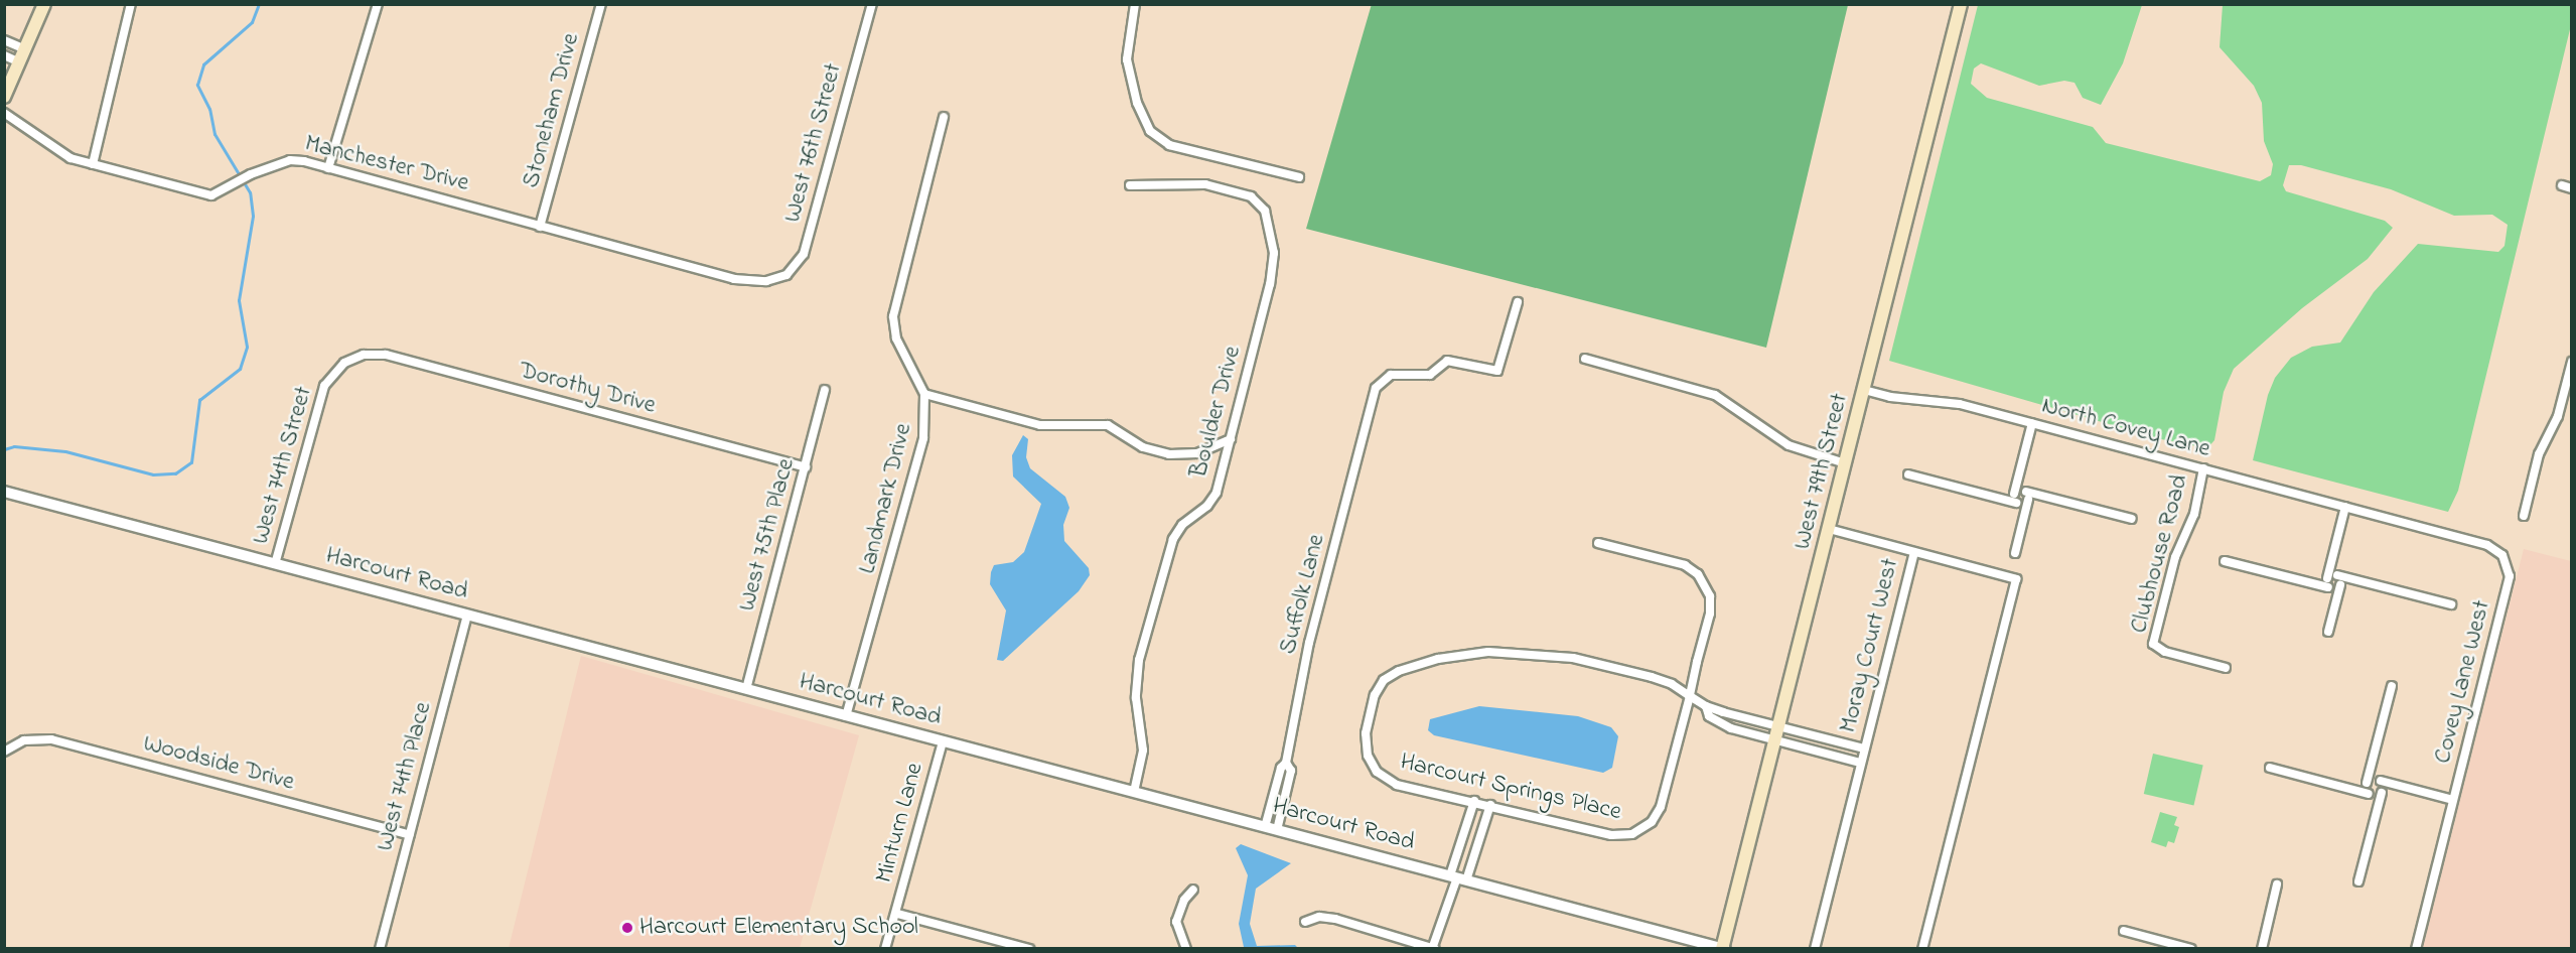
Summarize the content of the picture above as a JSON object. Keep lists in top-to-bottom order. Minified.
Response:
{"streets":{"main road":["West 79th Street"],"street":["Stoneham Drive","West 76th Street","Manchester Drive","Dorothy Drive","Boulder Drive","North Covey Lane","West 74th Street","Landmark Drive","West 75th Place","Clubhouse Road","Harcourt Road","Suffolk Lane","Moray Court West","Covey Lane West","Woodside Drive","West 74th Place","Harcourt Springs Place","Minturn Lane"]},"crossings":[["Stoneham Drive","Manchester Drive"],["West 76th Street","Manchester Drive"],["Dorothy Drive","West 74th Street"],["Dorothy Drive","West 75th Place"],["Boulder Drive","Harcourt Road"],["North Covey Lane","West 79th Street"],["North Covey Lane","Clubhouse Road"],["North Covey Lane","Covey Lane West"],["West 74th Street","Harcourt Road"],["West 79th Street","Harcourt Road"],["Landmark Drive","Harcourt Road"],["West 75th Place","Harcourt Road"],["Harcourt Road","Suffolk Lane"],["Harcourt Road","West 74th Place"],["Harcourt Road","Minturn Lane"],["Woodside Drive","West 74th Place"]],"places":["Harcourt Elementary School"]}
